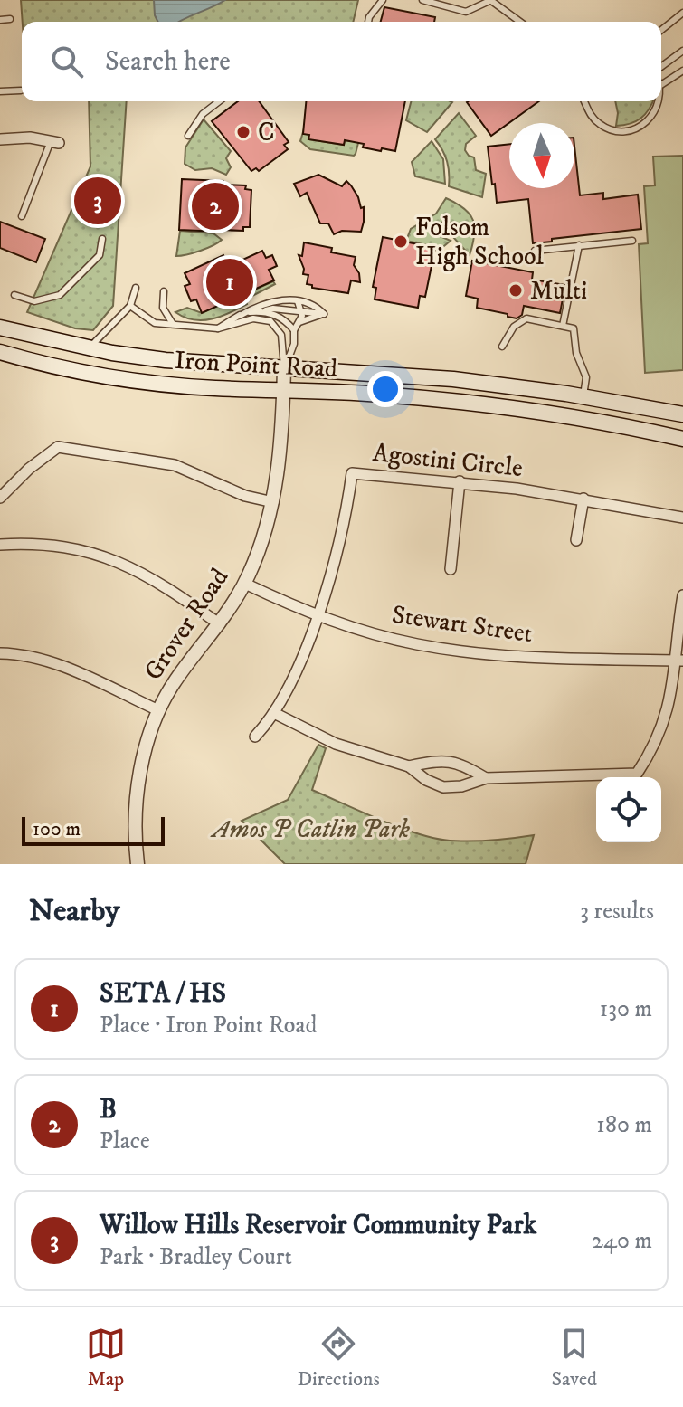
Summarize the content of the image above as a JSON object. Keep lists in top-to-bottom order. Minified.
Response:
{"streets":{"main road":["Iron Point Road"],"street":["Agostini Circle","Grover Road","Stewart Street"]},"crossings":[["Iron Point Road","Grover Road"],["Agostini Circle","Stewart Street"],["Grover Road","Stewart Street"]],"parks":["Amos P Catlin Park"],"places":["C","Folsom High School","Multi"],"scale_bar":"100 m","north":"bottom","page":{"search":"Search here","pins":["3","2","1"],"scale":"100 m","heading":["Nearby","3 results"],"list":[{"mark":"1","name":"SETA / HS","note":"Place · Iron Point Road","value":"130 m"},{"mark":"2","name":"B","note":"Place","value":"180 m"},{"mark":"3","name":"Willow Hills Reservoir Community Park","note":"Park · Bradley Court","value":"240 m"}],"nav":["Map","Directions","Saved"]}}
